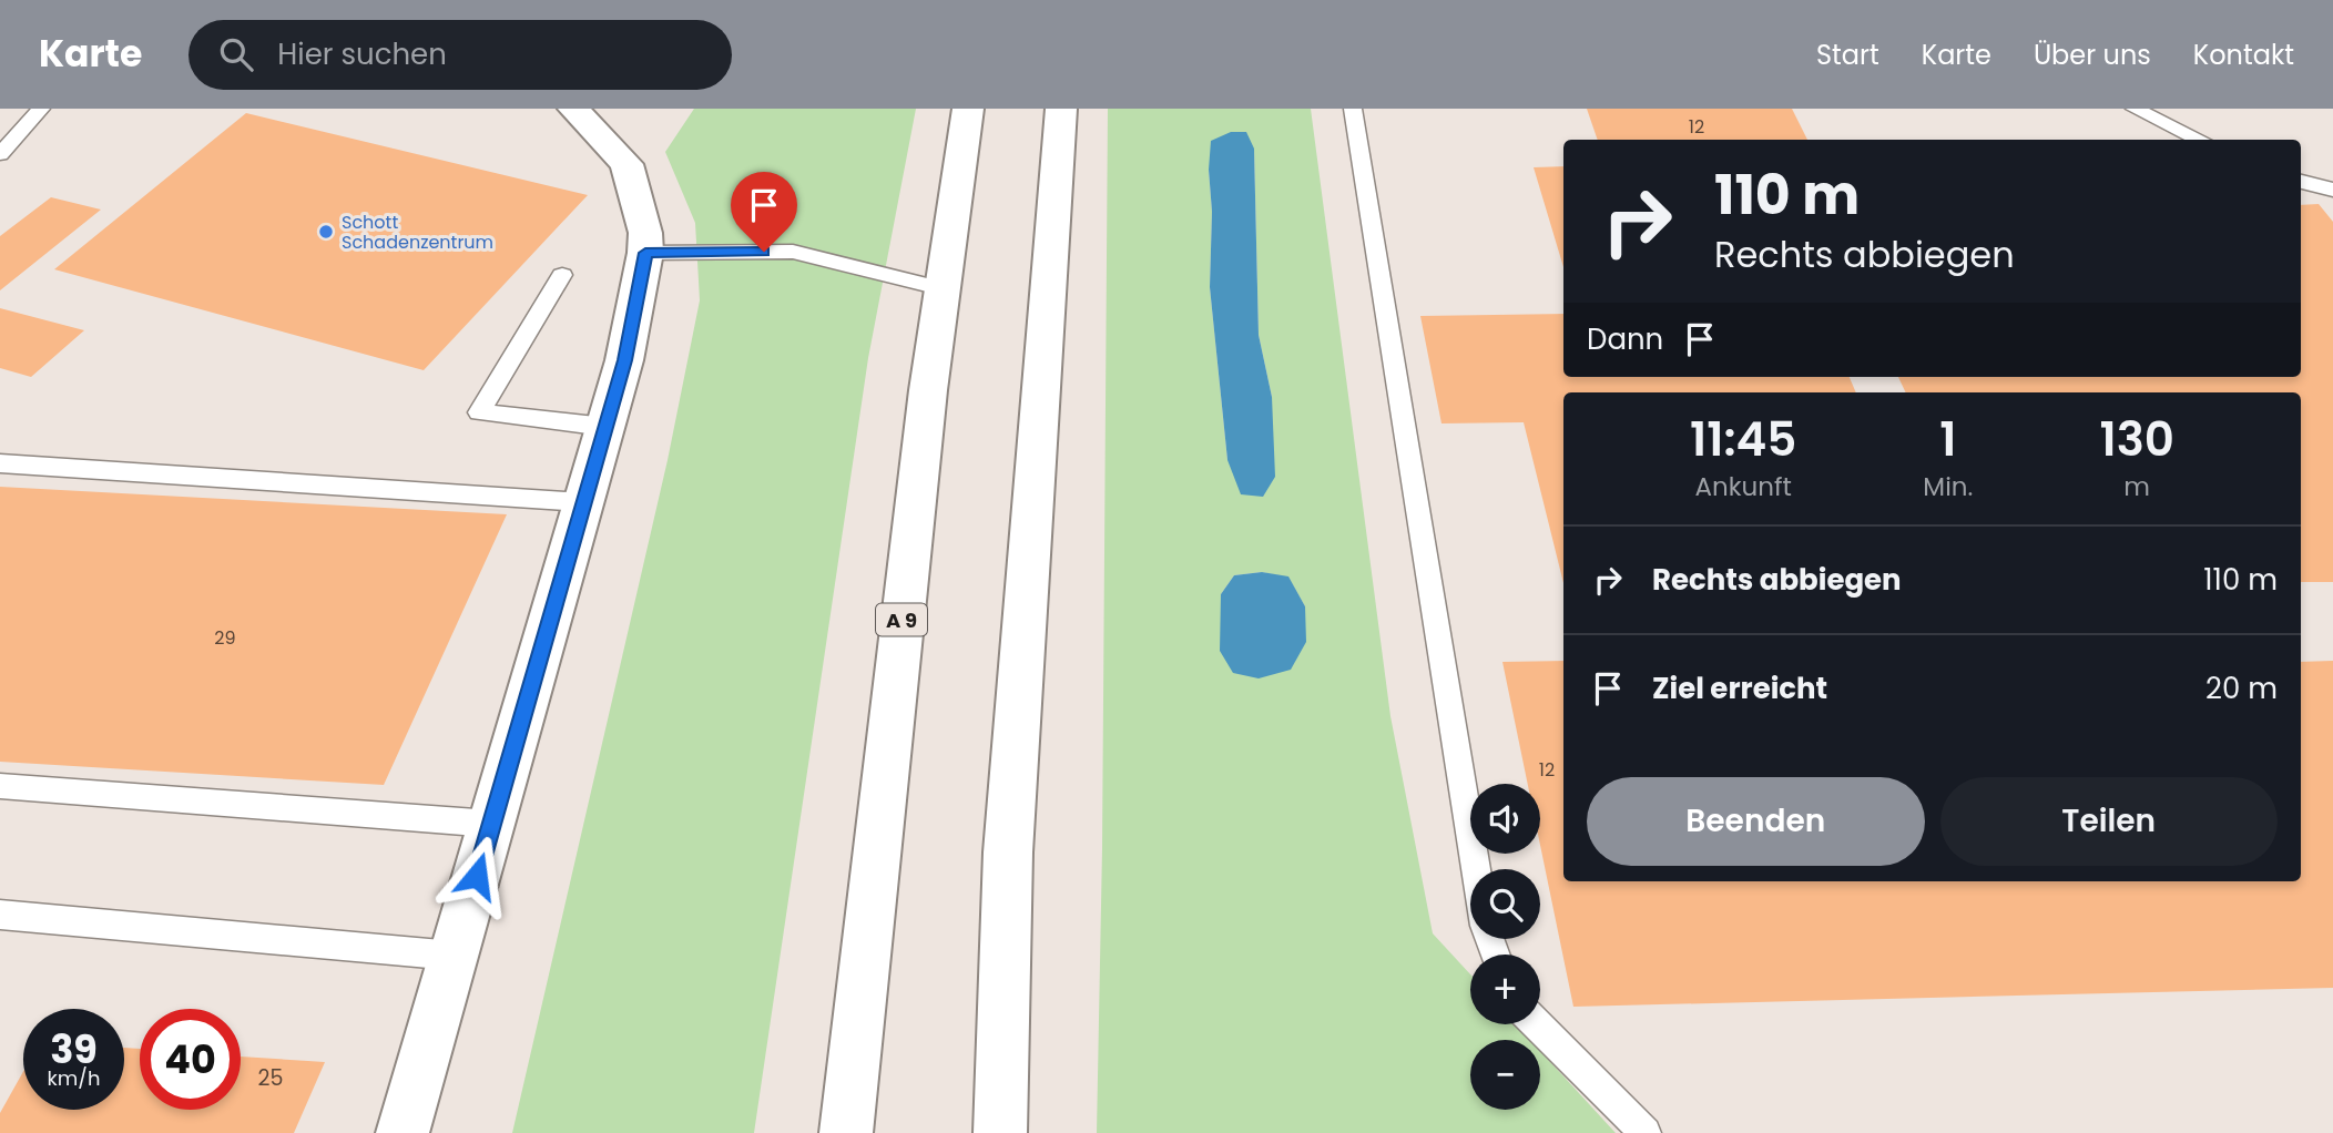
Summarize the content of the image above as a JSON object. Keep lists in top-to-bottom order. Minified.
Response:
{"streets":{"main road":["A 9"]},"places":["Schott Schadenzentrum"],"house_numbers":["12","29","12","25"],"page":{"header":"Karte","search":"Hier suchen","nav":["Start","Karte","Über uns","Kontakt"],"turn":["110 m","Rechts abbiegen"],"then":"Dann","eta":["11:45","Ankunft","1","Min.","130","m"],"list":[{"name":"Rechts abbiegen","value":"110 m"},{"name":"Ziel erreicht","value":"20 m"}],"buttons":["Beenden","Teilen"],"map_buttons":["+","−"],"speed":"39 km/h","limit":"40"}}
